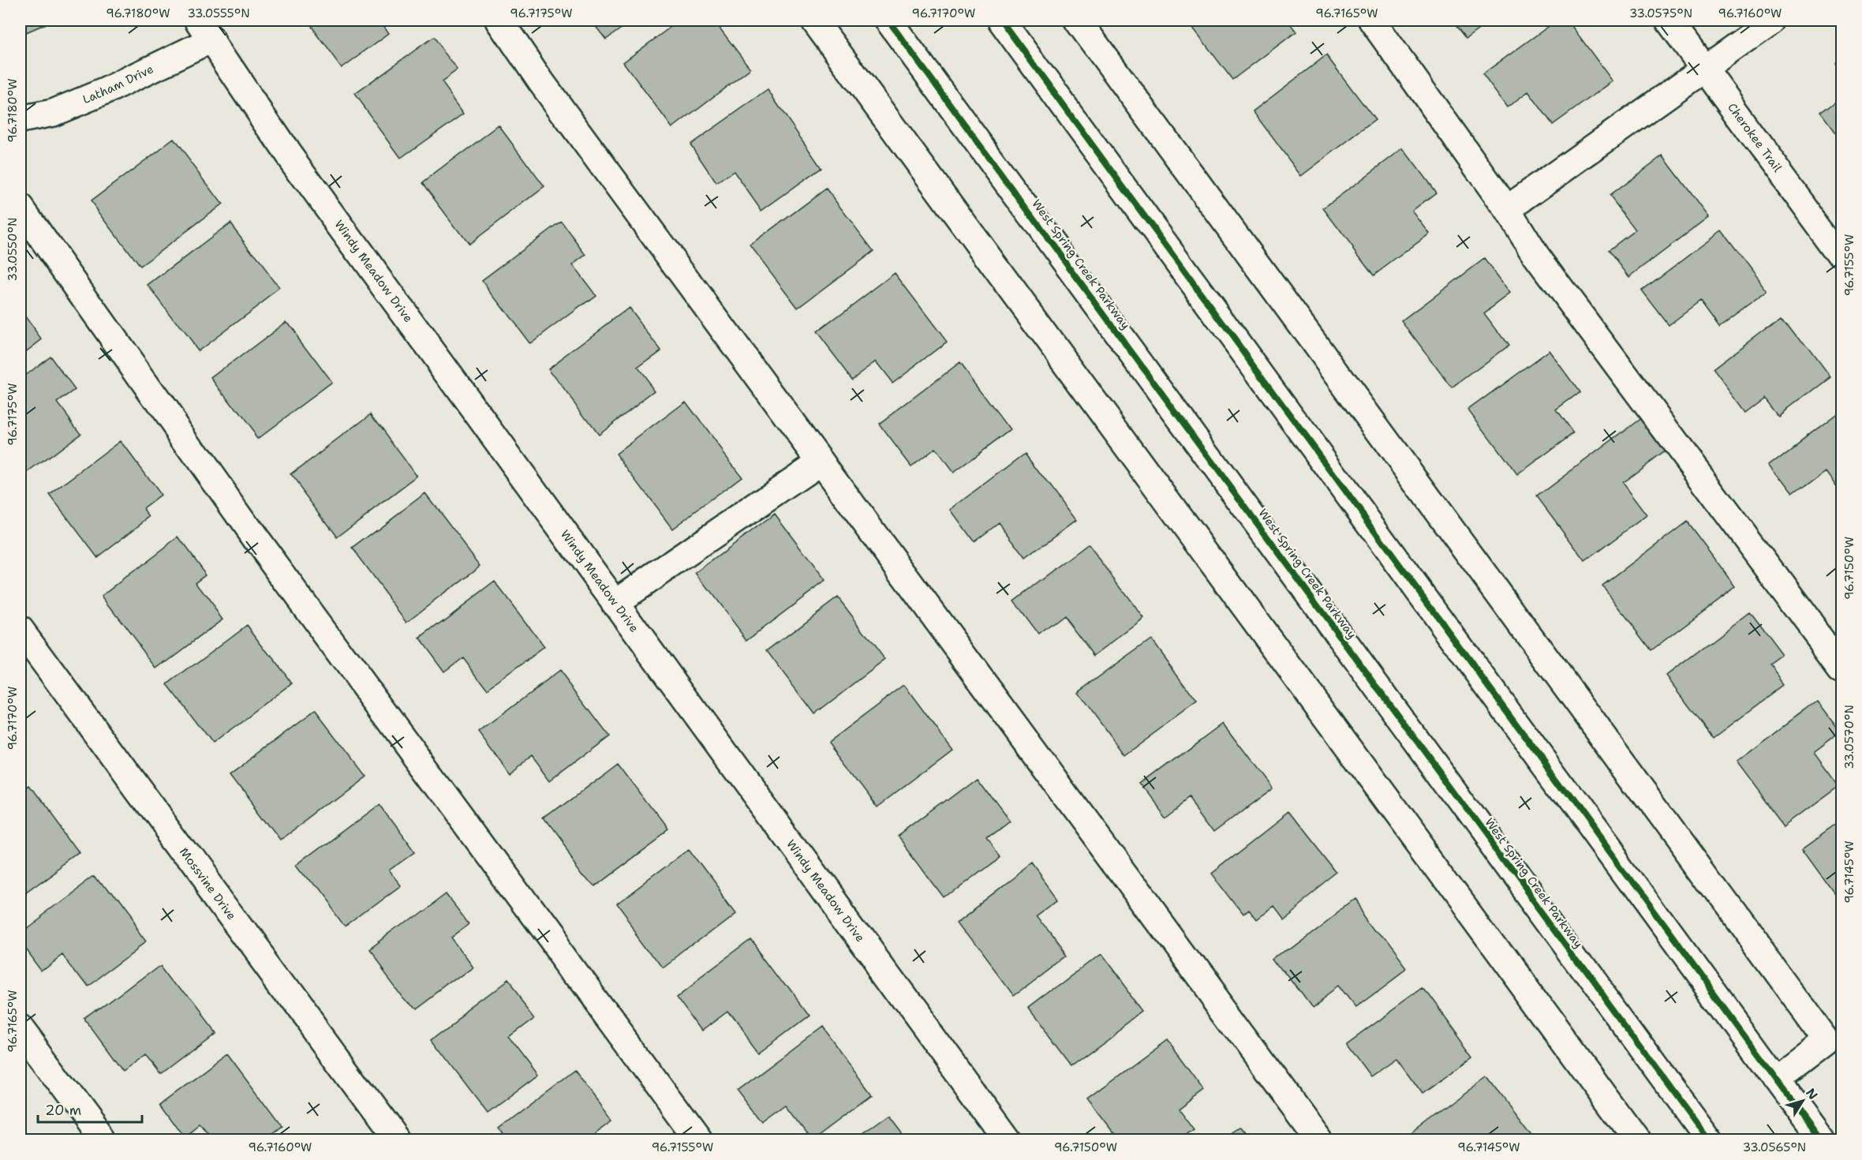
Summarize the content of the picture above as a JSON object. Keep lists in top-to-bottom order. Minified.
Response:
{"streets":{"street":["Latham Drive","Cherokee Trail","West Spring Creek Parkway","Windy Meadow Drive","Mossvine Drive"]},"crossings":[["Latham Drive","Windy Meadow Drive"]],"scale_bar":"20 m","north":"top right","coordinates":["96.7180°W","33.0555°N","96.7175°W","96.7170°W","96.7165°W","33.0575°N","96.7160°W","33.0550°N","96.7155°W","96.7150°W","33.0570°N","96.7145°W","33.0565°N"]}
